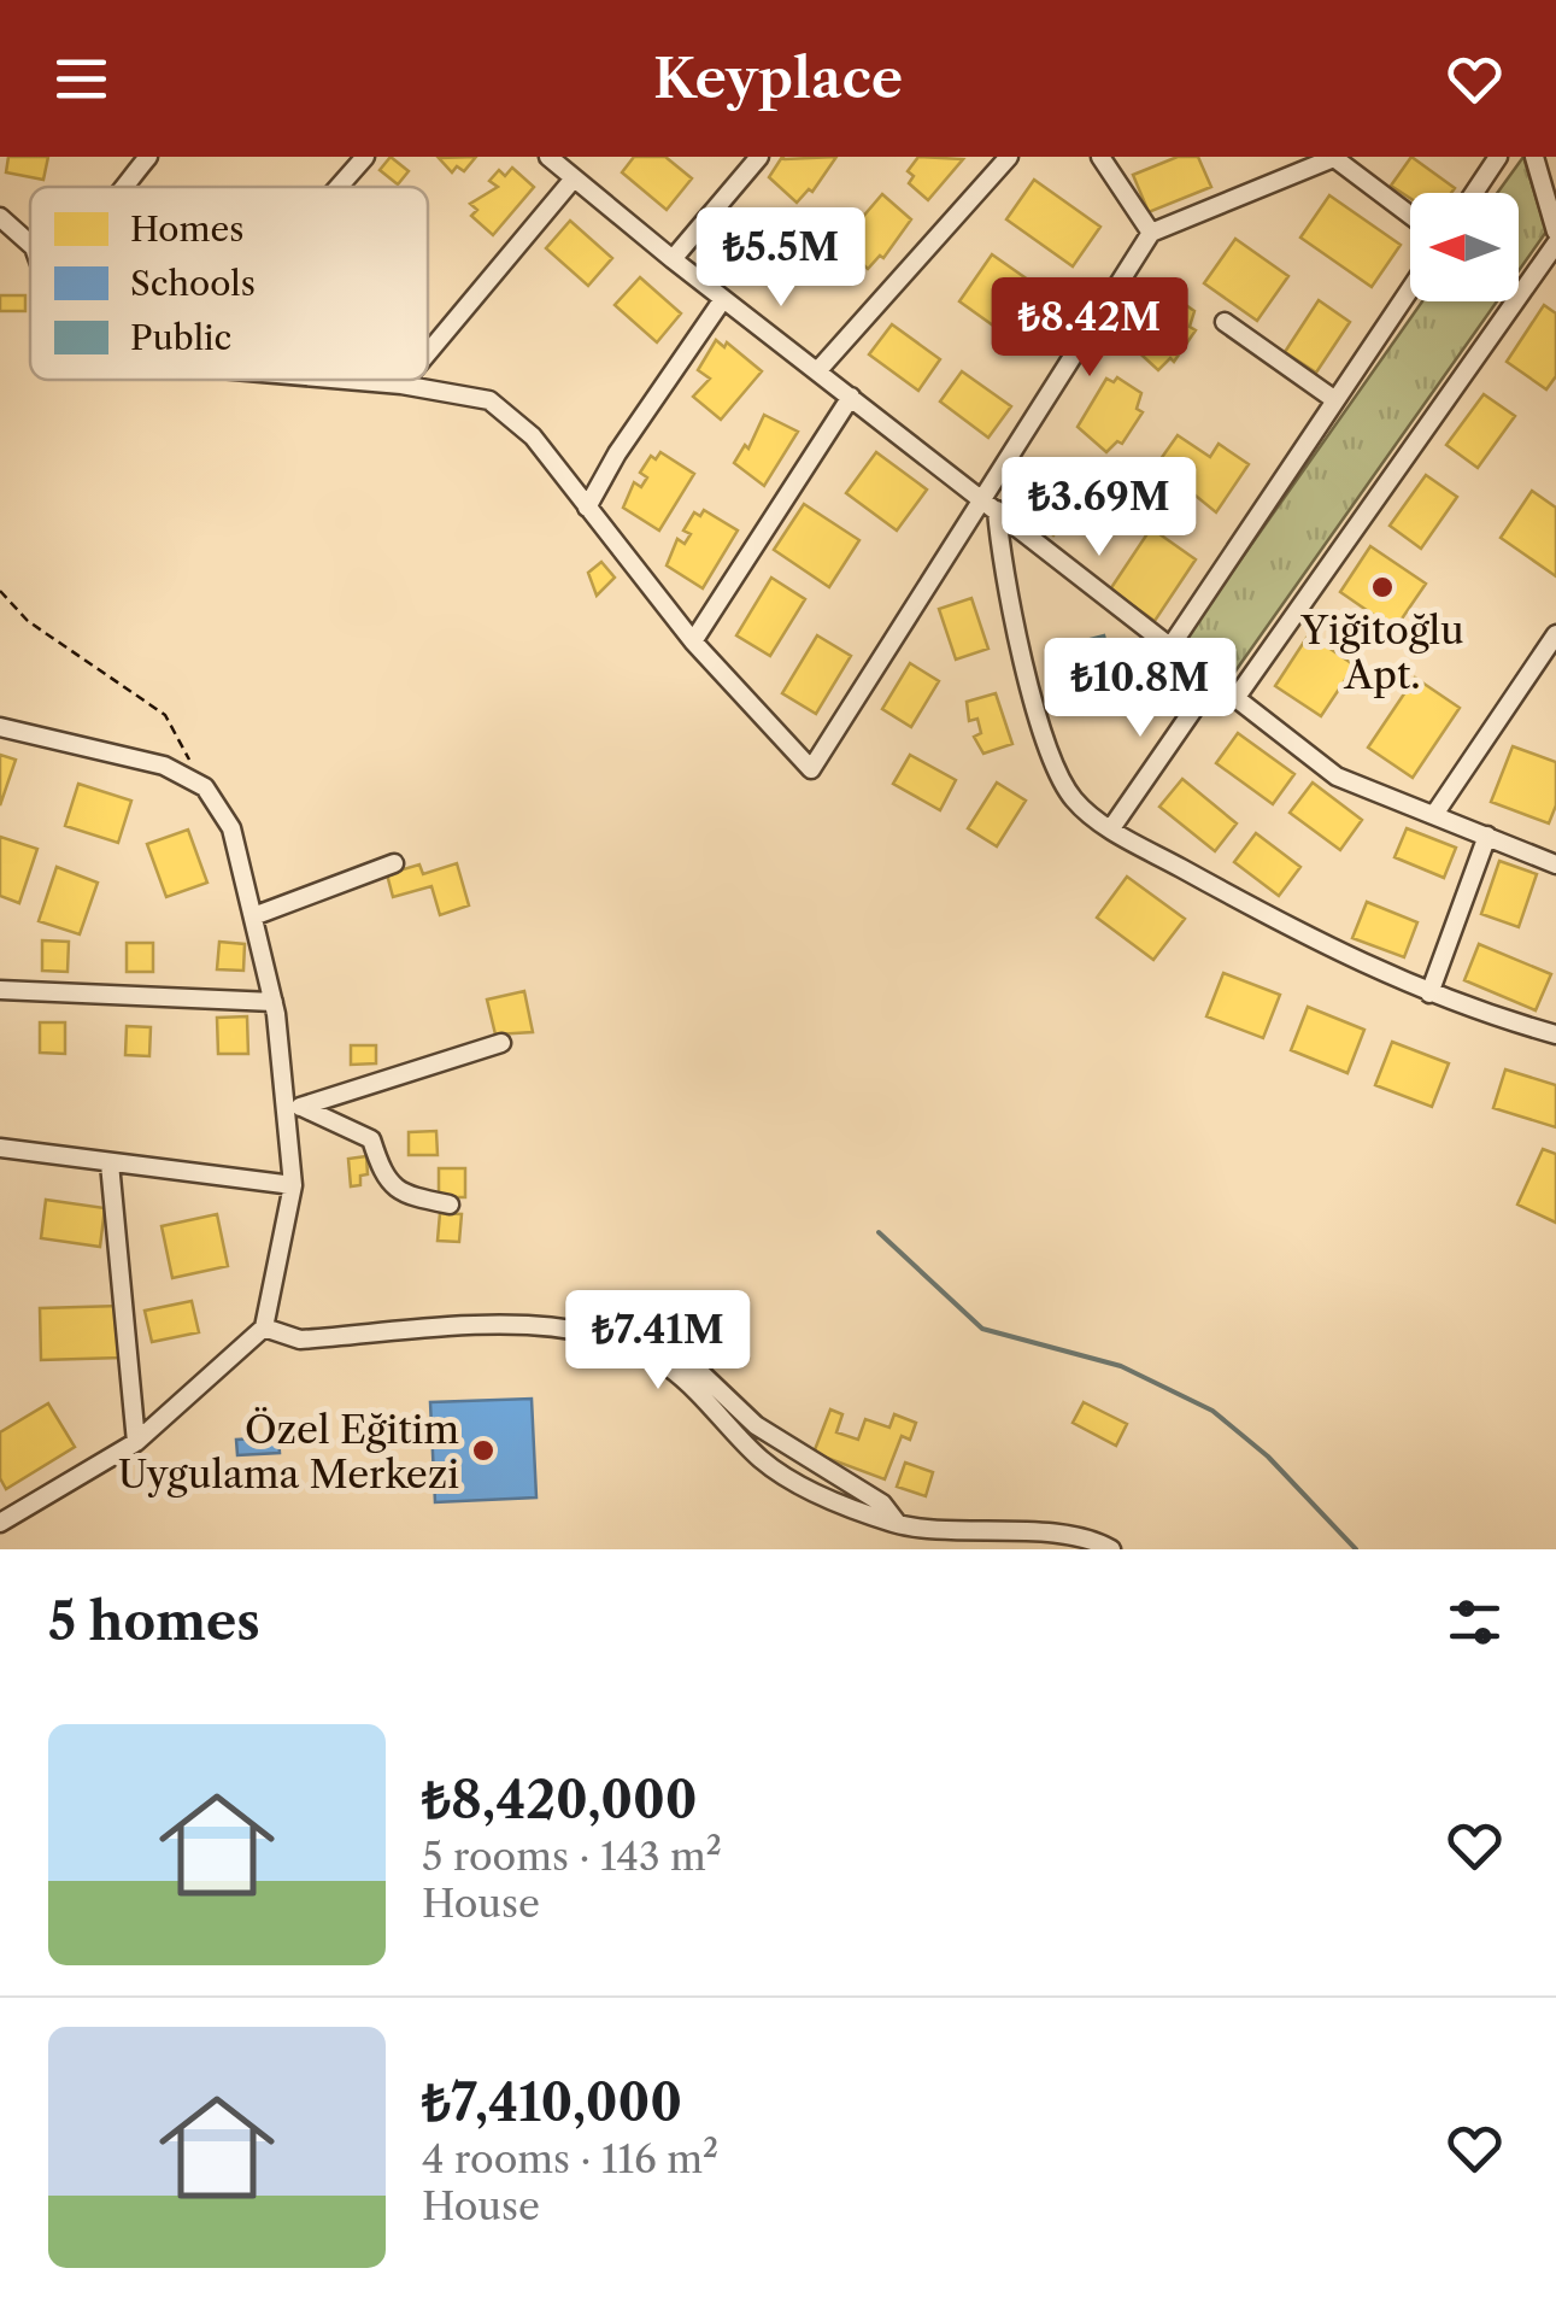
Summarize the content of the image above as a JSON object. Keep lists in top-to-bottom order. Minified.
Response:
{"places":["Yiğitoğlu Apt.","Özel Eğitim Uygulama Merkezi"],"legend":["Homes","Schools","Public"],"north":"left","page":{"header":"Keyplace","price":["₺5.5M","₺8.42M","₺3.69M","₺10.8M","₺7.41M"],"heading":"5 homes","list":[{"name":"₺8,420,000","note":"5 rooms · 143 m² · House"},{"name":"₺7,410,000","note":"4 rooms · 116 m² · House"}]}}
